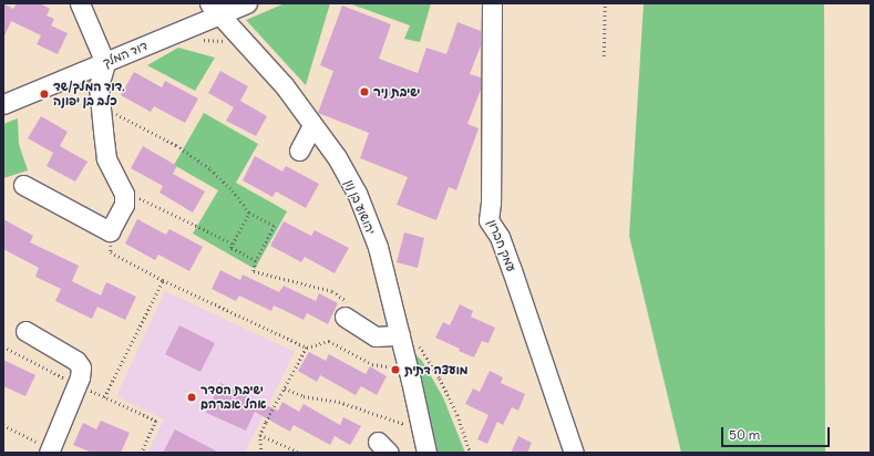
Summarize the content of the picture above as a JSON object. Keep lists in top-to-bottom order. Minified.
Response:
{"streets":{"street":["דוד המלך","יהושוע בן נון","עמק חברון"]},"crossings":[["דוד המלך","יהושוע בן נון"]],"places":["ישיבת ניר","דוד המלך/שד. כלב בן יפונה","מועצה דתית","ישיבת הסדר אהל אברהם"],"scale_bar":"50 m"}
